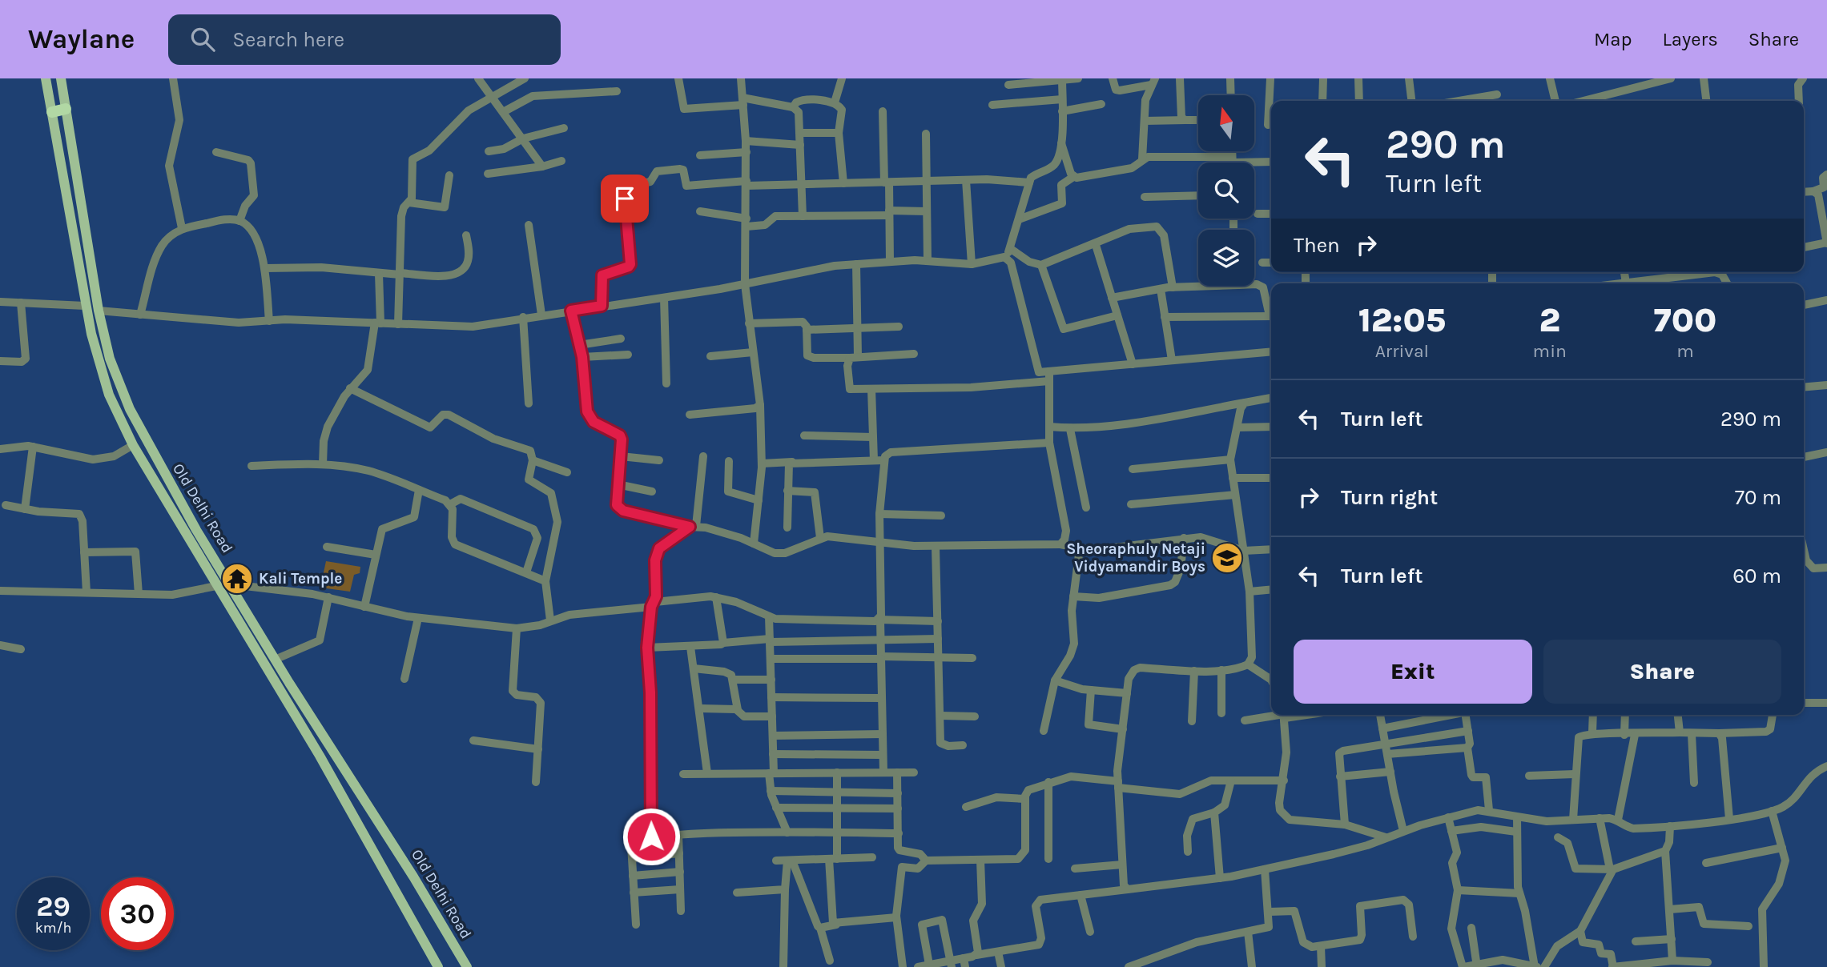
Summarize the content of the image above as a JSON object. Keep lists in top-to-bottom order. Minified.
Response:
{"streets":{"main road":["Old Delhi Road"]},"places":{"school or university":["Sheoraphuly Netaji Vidyamandir Boys"],"temple":["Kali Temple"]},"north":"top","page":{"header":"Waylane","search":"Search here","nav":["Map","Layers","Share"],"turn":["290 m","Turn left"],"then":"Then","eta":["12:05","Arrival","2","min","700","m"],"list":[{"name":"Turn left","value":"290 m"},{"name":"Turn right","value":"70 m"},{"name":"Turn left","value":"60 m"}],"buttons":["Exit","Share"],"speed":"29 km/h","limit":"30"}}
